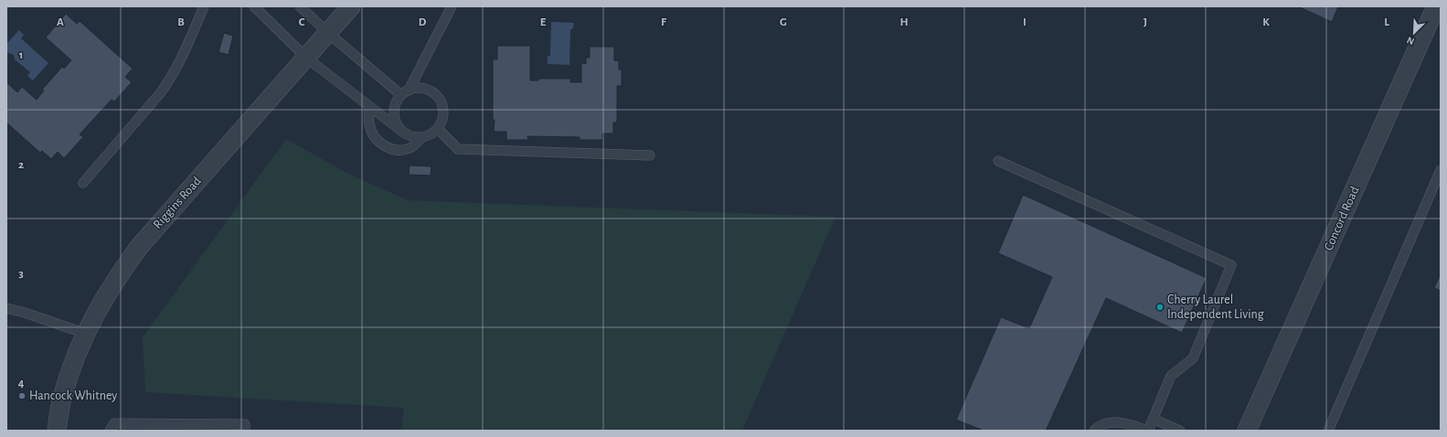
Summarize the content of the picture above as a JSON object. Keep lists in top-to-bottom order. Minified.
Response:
{"streets":{"street":["Riggins Road","Concord Road"]},"places":["Cherry Laurel Independent Living","Hancock Whitney"],"north":"bottom left","grid":{"columns":["A","B","C","D","E","F","G","H","I","J","K","L"],"rows":["1","2","3","4"]}}
